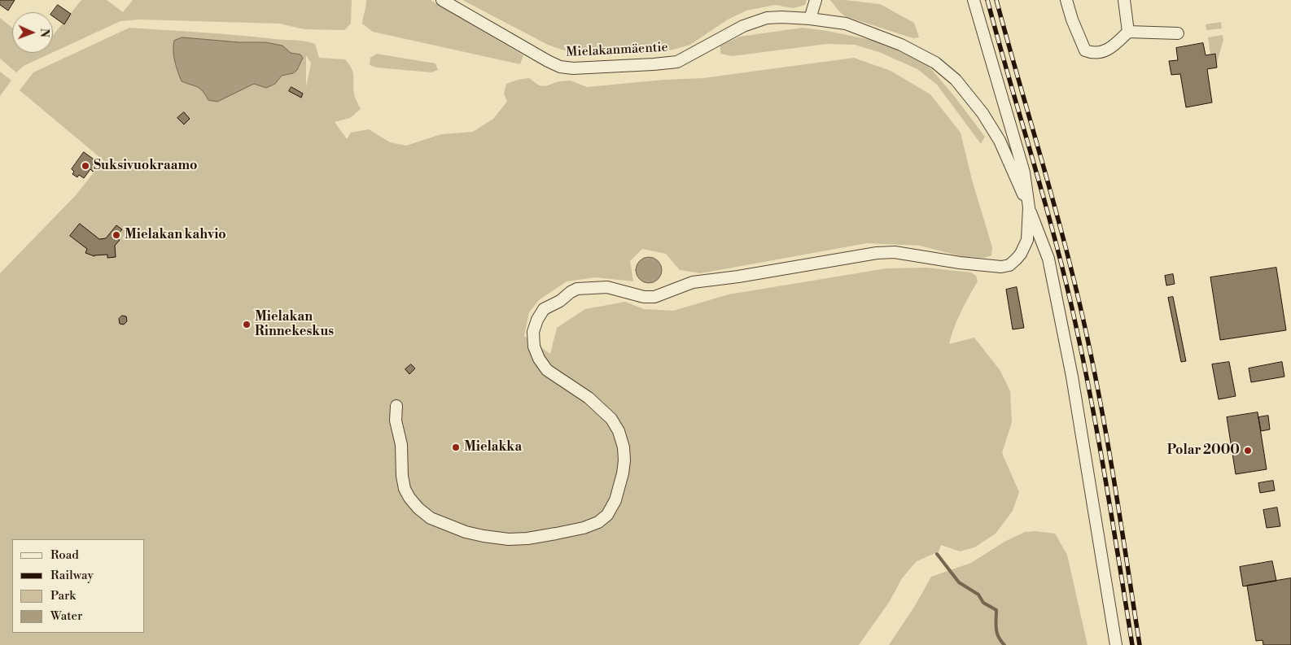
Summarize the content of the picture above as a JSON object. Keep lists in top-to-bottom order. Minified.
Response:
{"streets":{"street":["Mielakanmäentie"]},"places":["Suksivuokraamo","Mielakan kahvio","Mielakan Rinnekeskus","Mielakka","Polar 2000"],"legend":["Road","Railway","Park","Water"],"north":"right"}
